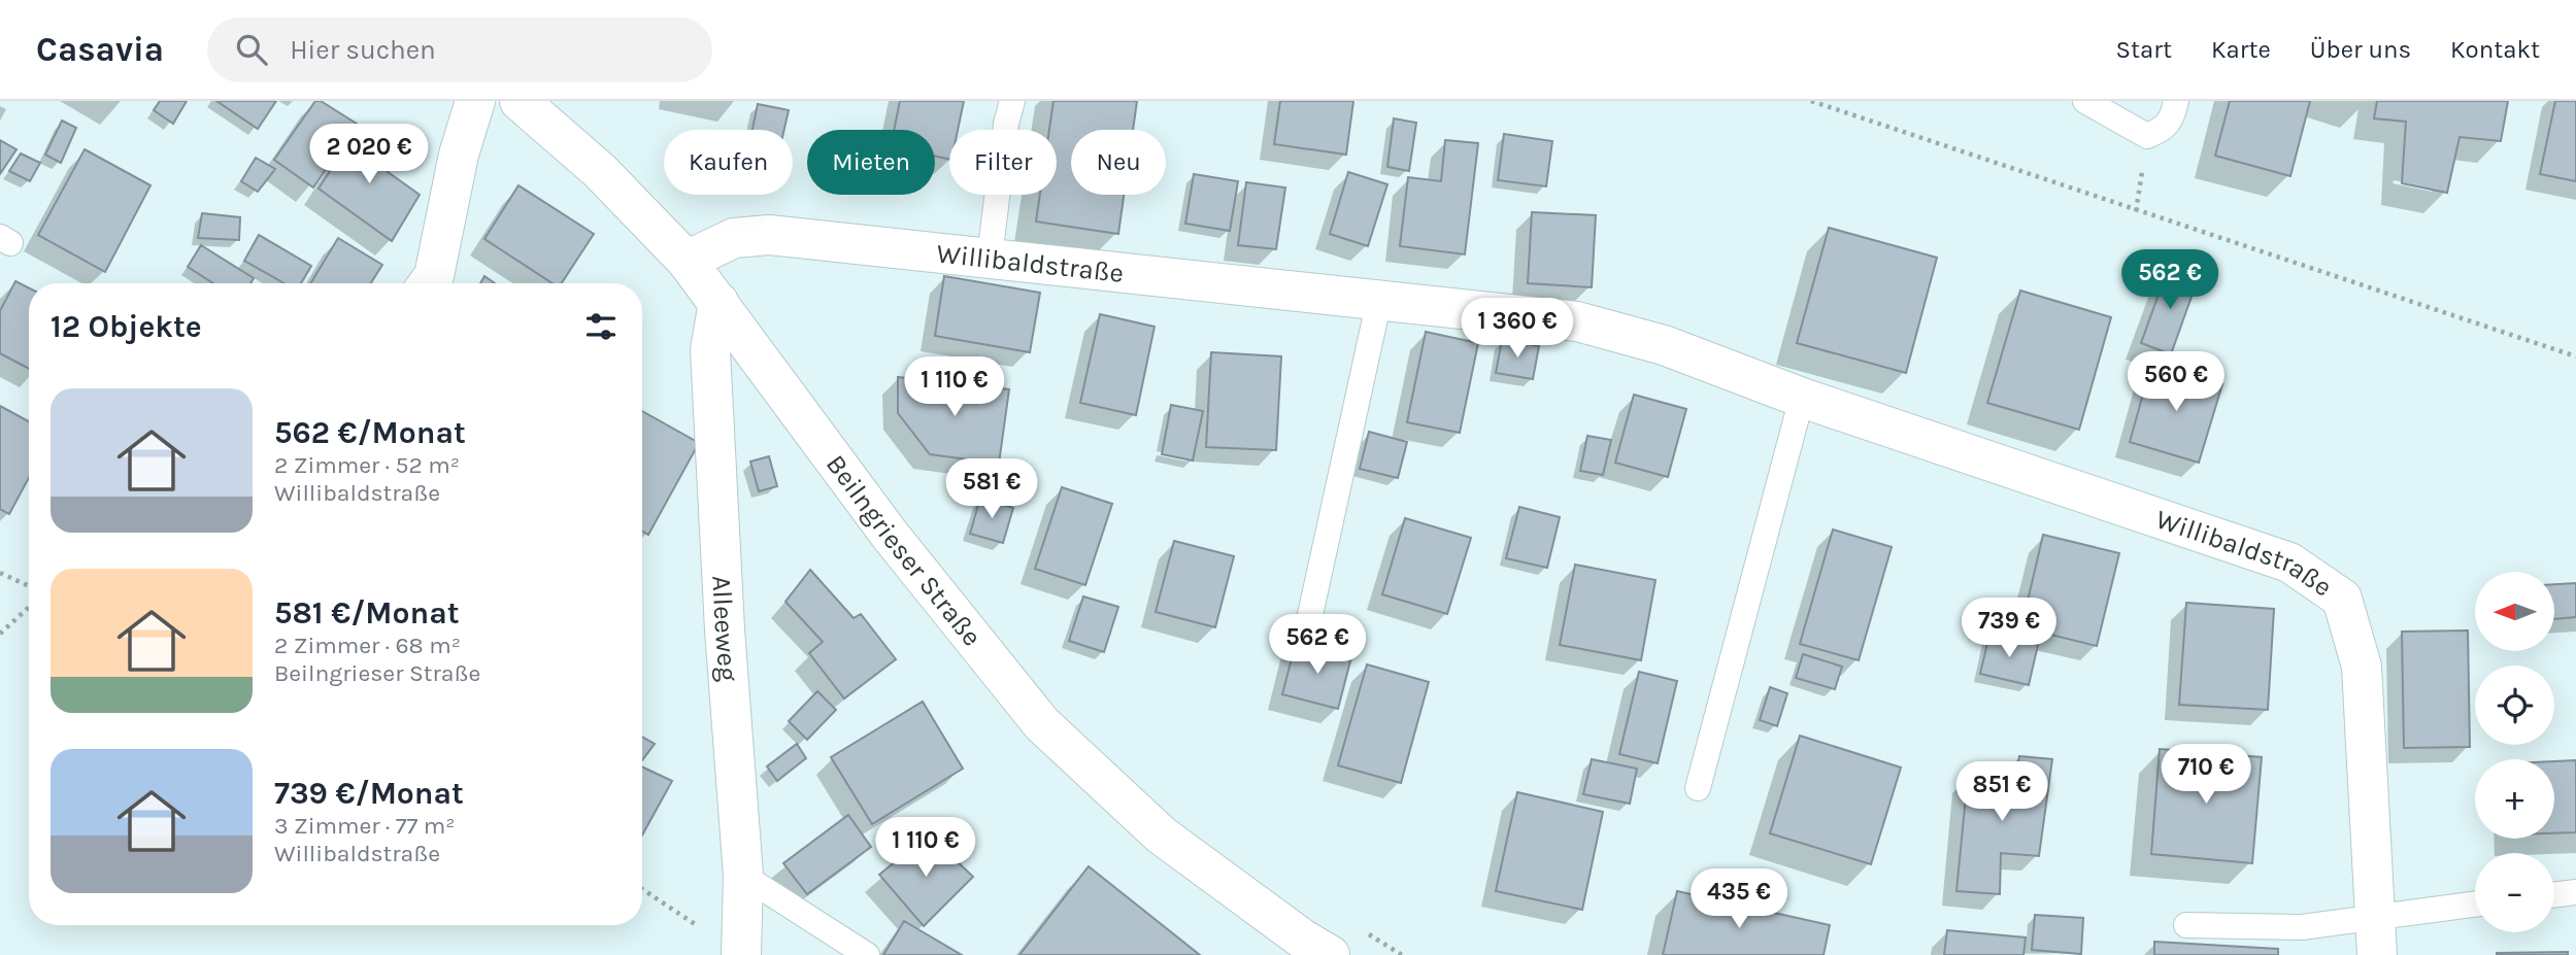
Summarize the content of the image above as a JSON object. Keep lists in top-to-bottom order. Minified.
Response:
{"streets":{"street":["Willibaldstraße","Beilngrieser Straße","Alleeweg"]},"crossings":[["Willibaldstraße","Beilngrieser Straße"],["Beilngrieser Straße","Alleeweg"]],"north":"left","page":{"header":"Casavia","search":"Hier suchen","nav":["Start","Karte","Über uns","Kontakt"],"price":["2 020 €","562 €","1 360 €","560 €","1 110 €","581 €","739 €","562 €","710 €","851 €","1 110 €","435 €"],"chip":["Kaufen","Mieten","Filter","Neu"],"heading":"12 Objekte","list":[{"name":"562 €/Monat","note":"2 Zimmer · 52 m² · Willibaldstraße"},{"name":"581 €/Monat","note":"2 Zimmer · 68 m² · Beilngrieser Straße"},{"name":"739 €/Monat","note":"3 Zimmer · 77 m² · Willibaldstraße"}],"map_buttons":["+","−"]}}
